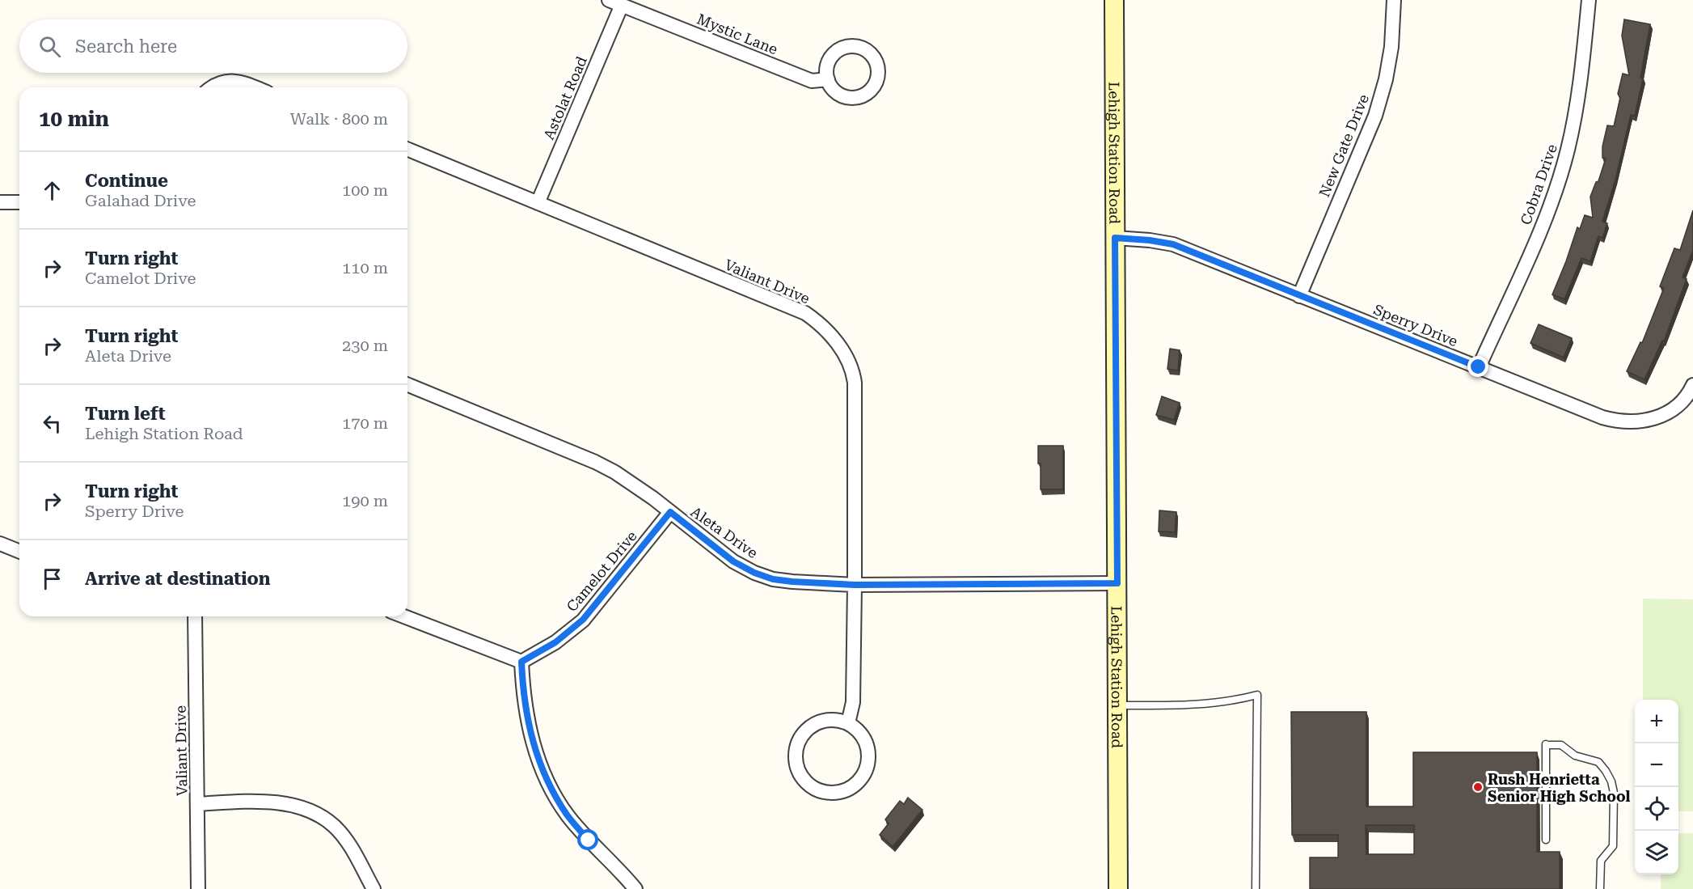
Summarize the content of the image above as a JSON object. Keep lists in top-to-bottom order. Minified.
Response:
{"streets":{"main road":["Lehigh Station Road"],"street":["Mystic Lane","Astolat Road","New Gate Drive","Cobra Drive","Valiant Drive","Sperry Drive","Aleta Drive","Camelot Drive"]},"crossings":[["Mystic Lane","Astolat Road"],["Astolat Road","Valiant Drive"],["New Gate Drive","Sperry Drive"],["Lehigh Station Road","Sperry Drive"],["Lehigh Station Road","Aleta Drive"],["Cobra Drive","Sperry Drive"],["Valiant Drive","Aleta Drive"],["Aleta Drive","Camelot Drive"]],"places":["Rush Henrietta Senior High School"],"page":{"search":"Search here","heading":["10 min","Walk · 800 m"],"list":[["Continue","Galahad Drive","100 m"],["Turn right","Camelot Drive","110 m"],["Turn right","Aleta Drive","230 m"],["Turn left","Lehigh Station Road","170 m"],["Turn right","Sperry Drive","190 m"],"Arrive at destination"],"map_buttons":["+","−"]}}
